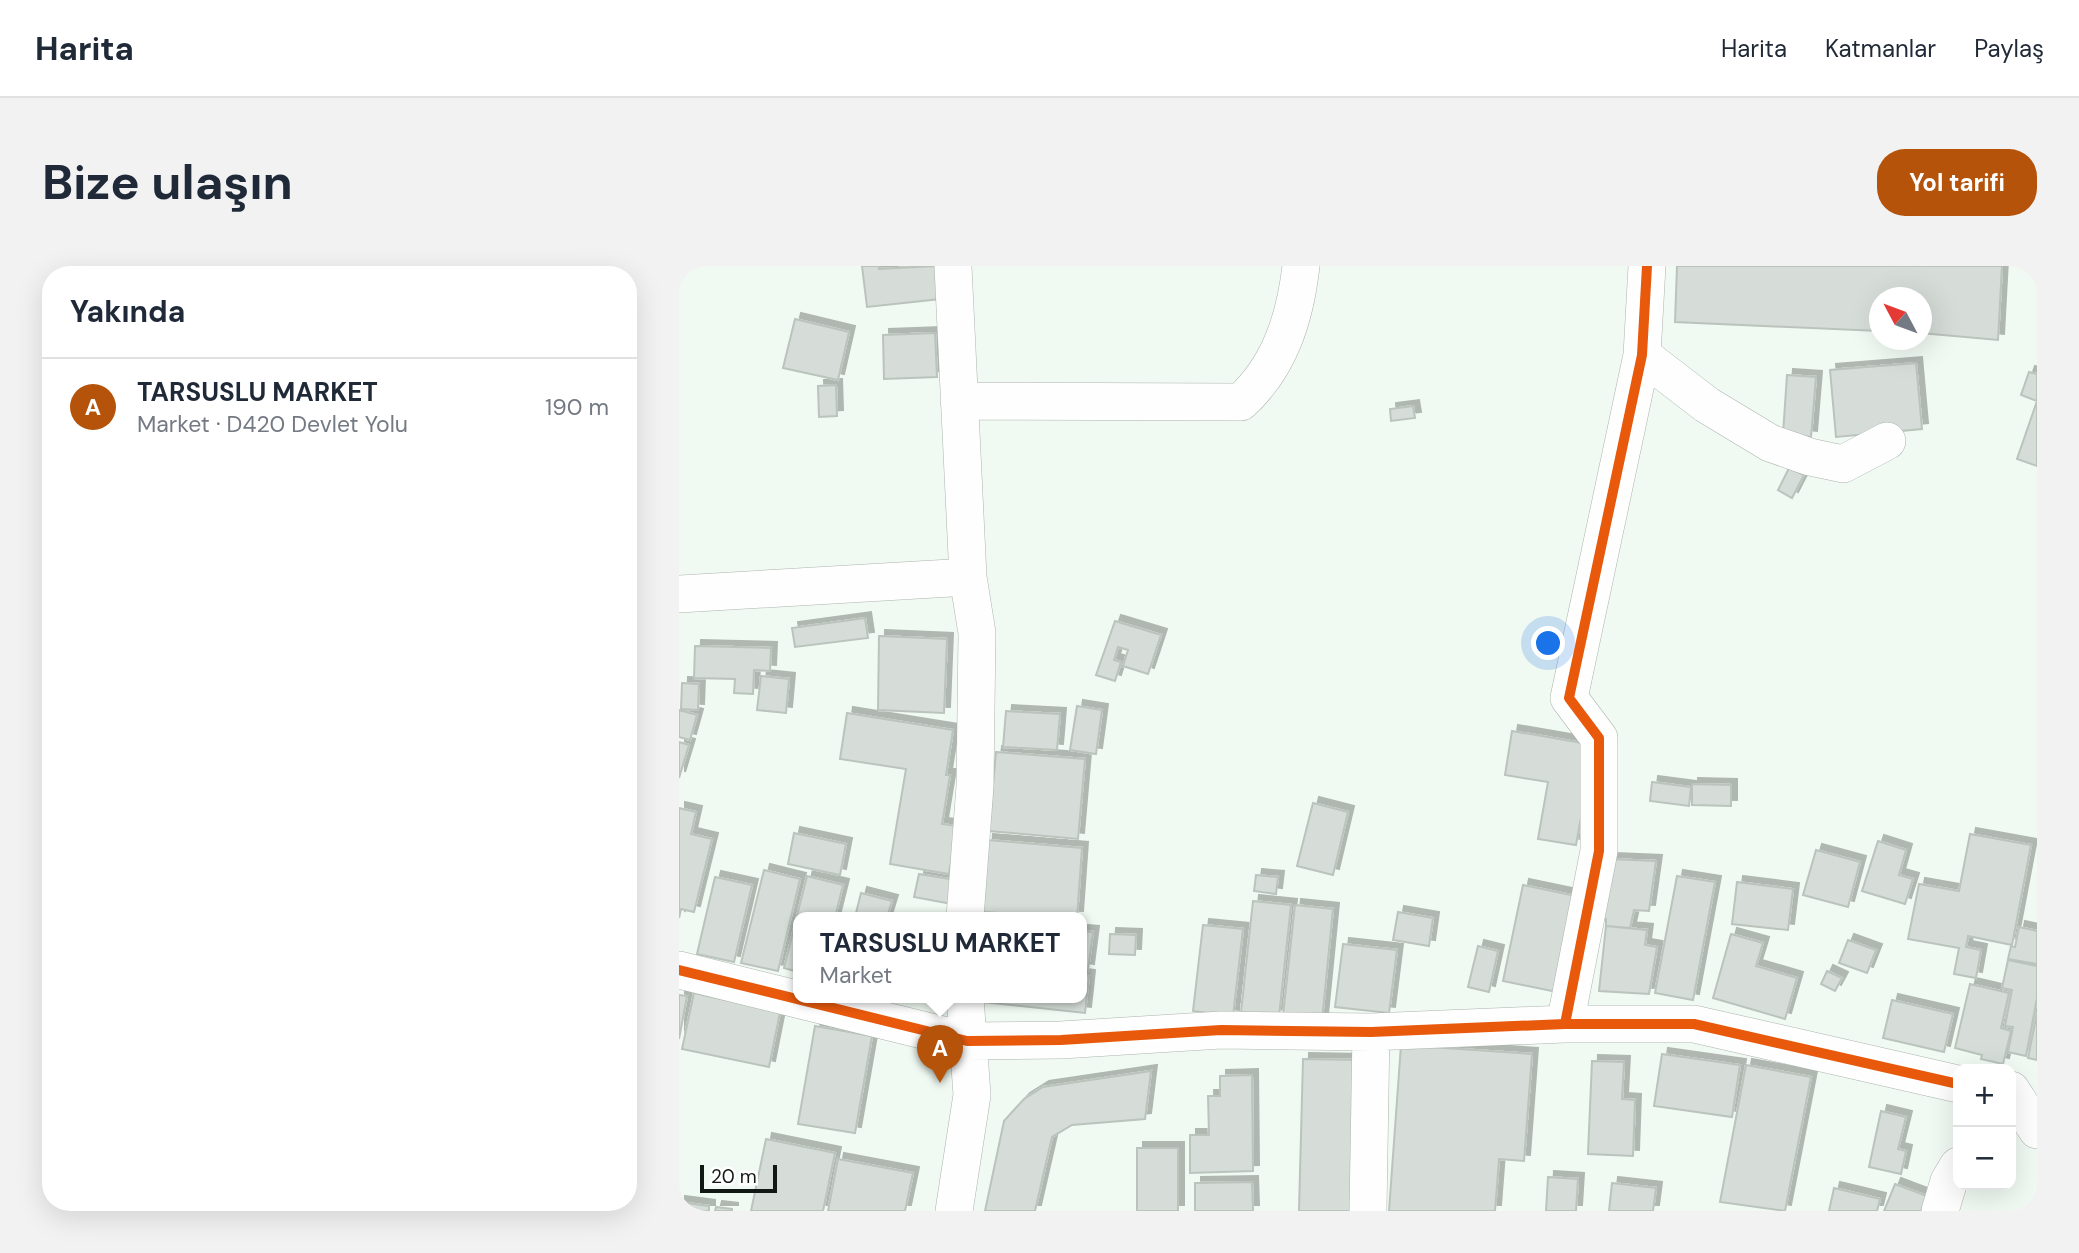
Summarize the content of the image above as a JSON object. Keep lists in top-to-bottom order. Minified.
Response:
{"scale_bar":"20 m","north":"top left","page":{"header":"Harita","nav":["Harita","Katmanlar","Paylaş"],"buttons":"Yol tarifi","title":"Bize ulaşın","heading":"Yakında","list":[{"mark":"A","name":"TARSUSLU MARKET","note":"Market · D420 Devlet Yolu","value":"190 m"}],"popup":["TARSUSLU MARKET","Market"],"pins":"A","map_buttons":["+","−"],"scale":"20 m"}}
